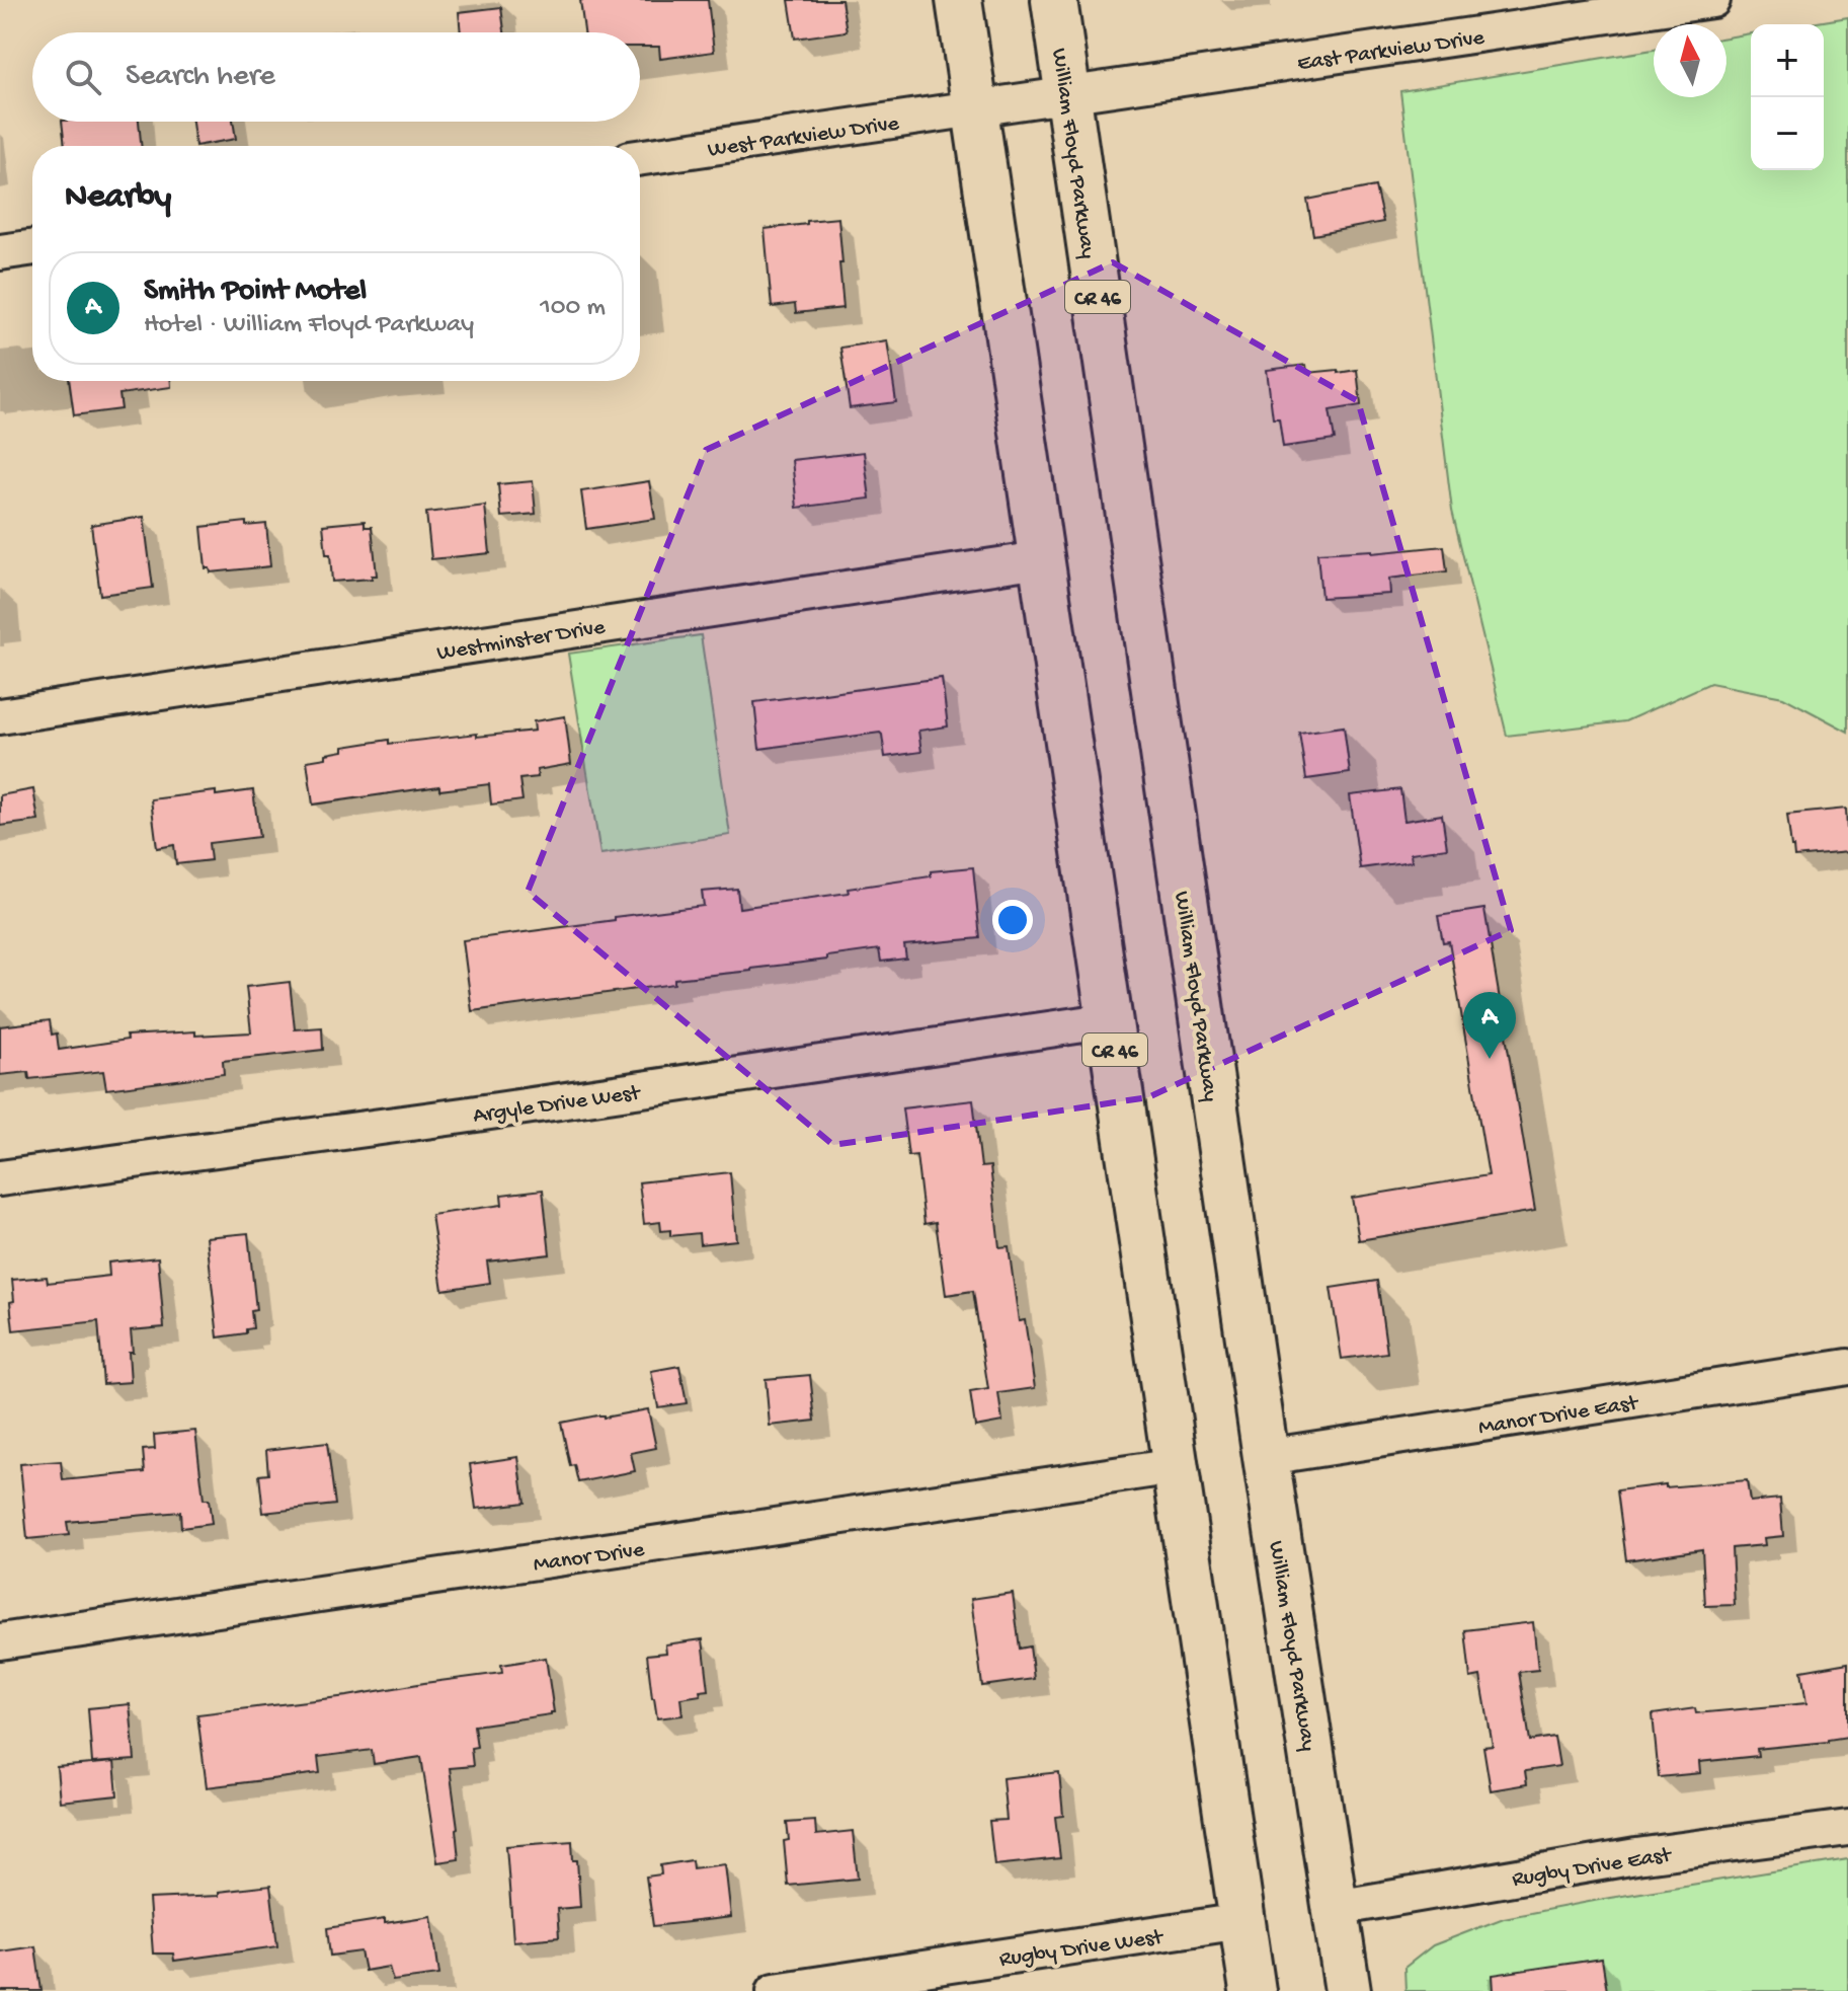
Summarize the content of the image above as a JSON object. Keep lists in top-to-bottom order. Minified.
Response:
{"streets":{"highway":["William Floyd Parkway","CR 46"],"street":["East Parkview Drive","West Parkview Drive","Westminster Drive","Argyle Drive West","Manor Drive East","Manor Drive","Rugby Drive East","Rugby Drive West"]},"crossings":[["East Parkview Drive","West Parkview Drive"],["East Parkview Drive","William Floyd Parkway"],["East Parkview Drive","CR 46"],["West Parkview Drive","CR 46"],["William Floyd Parkway","Manor Drive East"],["William Floyd Parkway","Rugby Drive East"],["CR 46","Westminster Drive"],["CR 46","Argyle Drive West"],["CR 46","Manor Drive"],["CR 46","Rugby Drive West"]],"north":"top","page":{"map_buttons":["+","−"],"search":"Search here","heading":"Nearby","list":[{"mark":"A","name":"Smith Point Motel","note":"Hotel · William Floyd Parkway","value":"100 m"}],"pins":"A"}}
